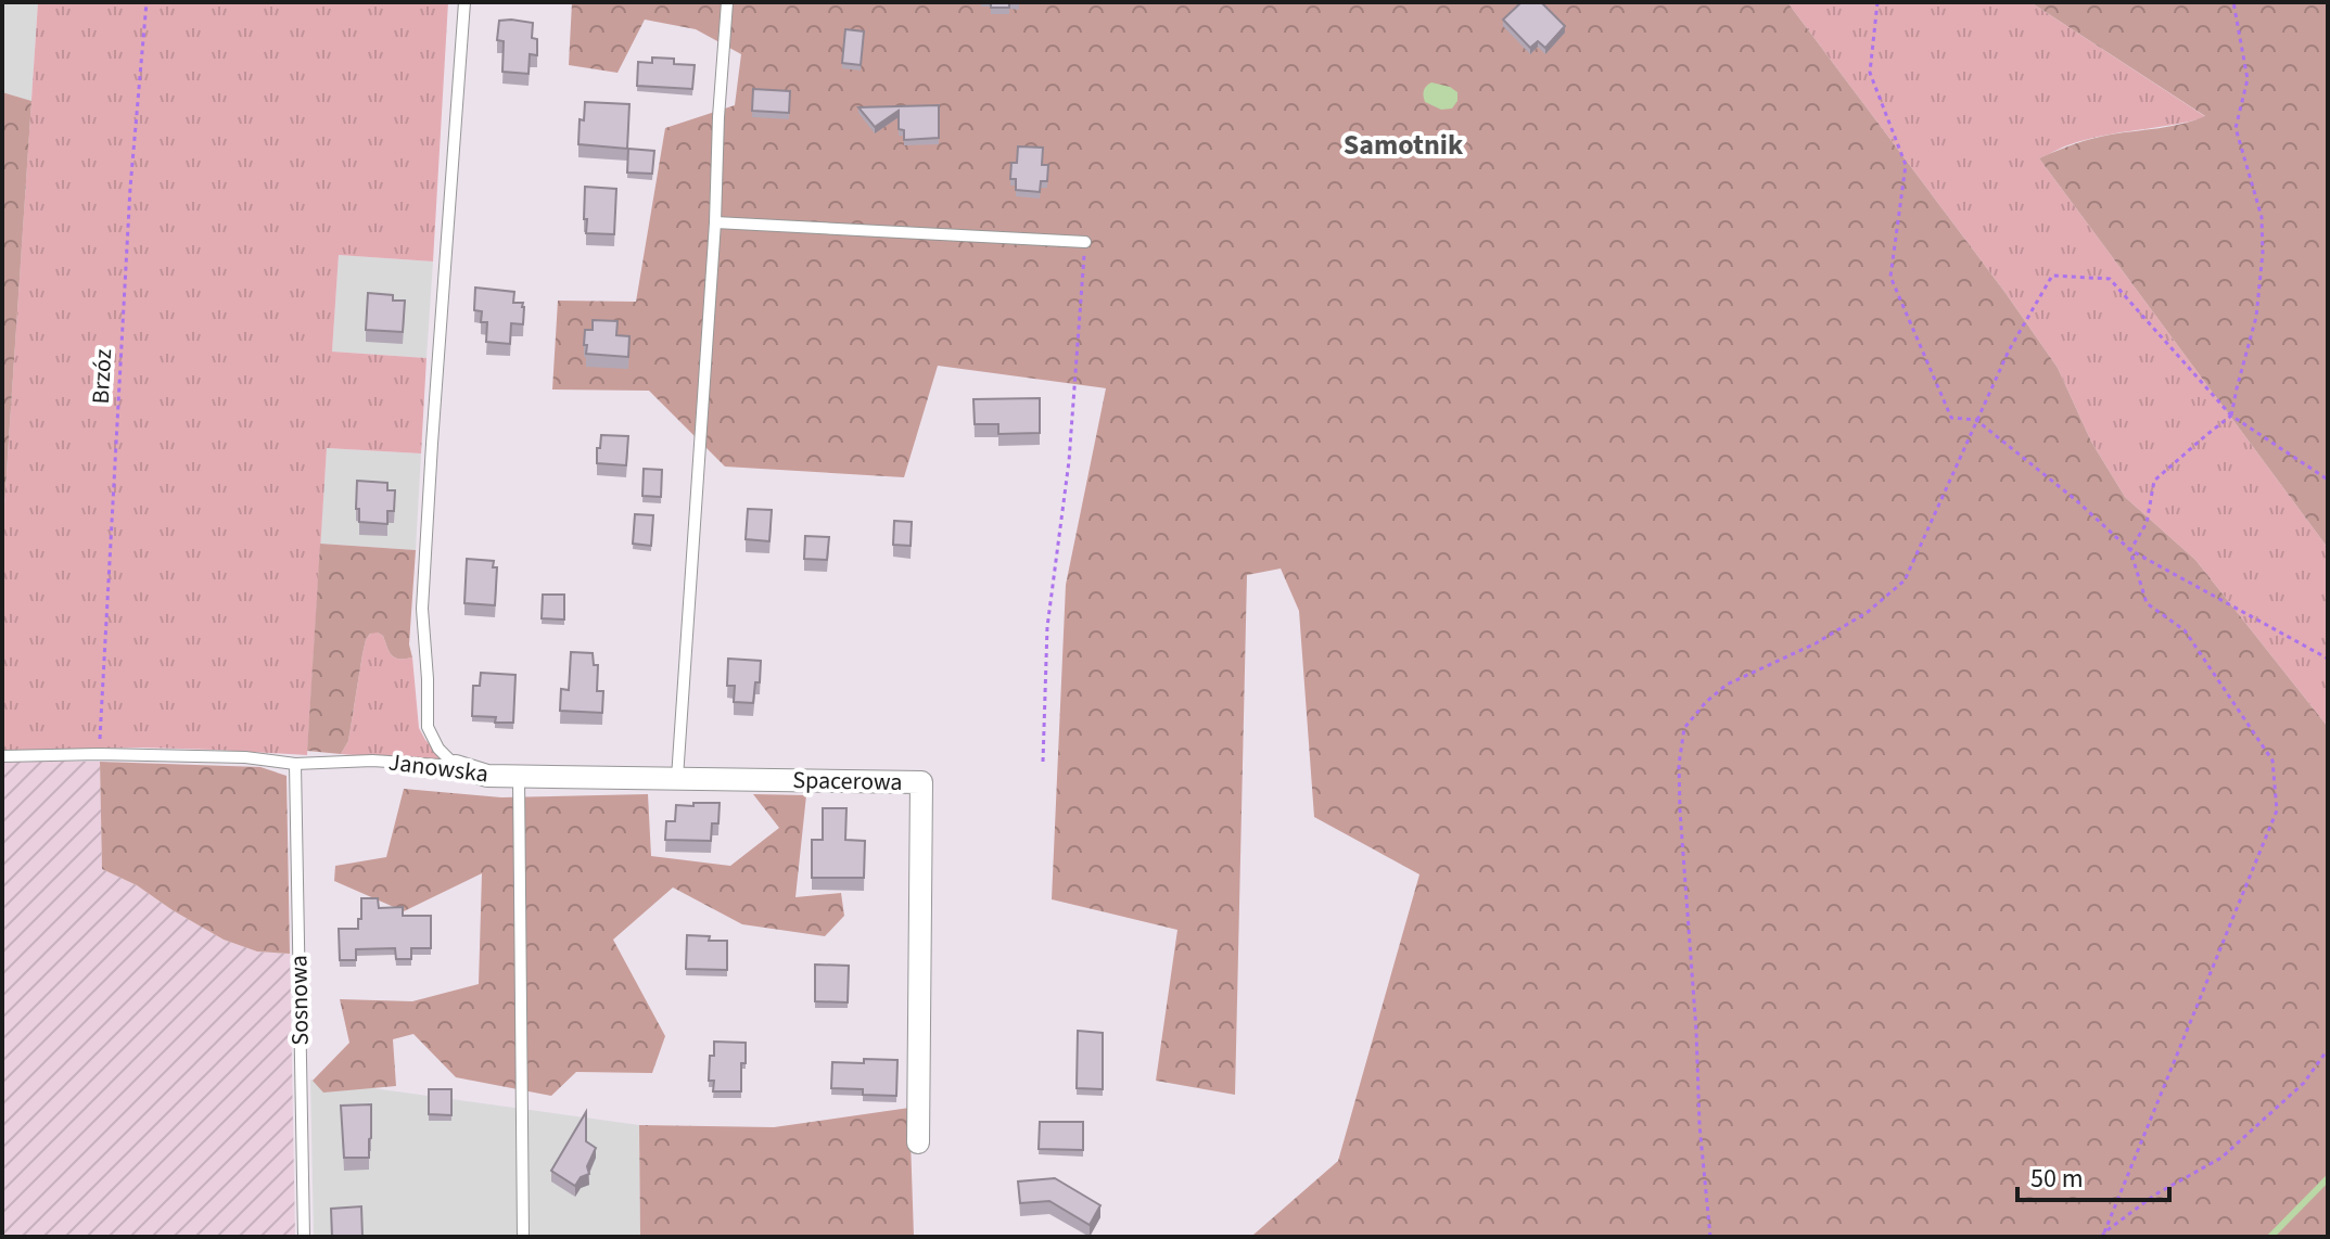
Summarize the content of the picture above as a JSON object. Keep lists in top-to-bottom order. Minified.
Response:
{"streets":{"street":["Janowska","Spacerowa"],"lane":["Sosnowa"],"path":["Brzóz"]},"crossings":[["Brzóz","Janowska"],["Janowska","Spacerowa"],["Janowska","Sosnowa"]],"districts":["Samotnik"],"scale_bar":"50 m"}
